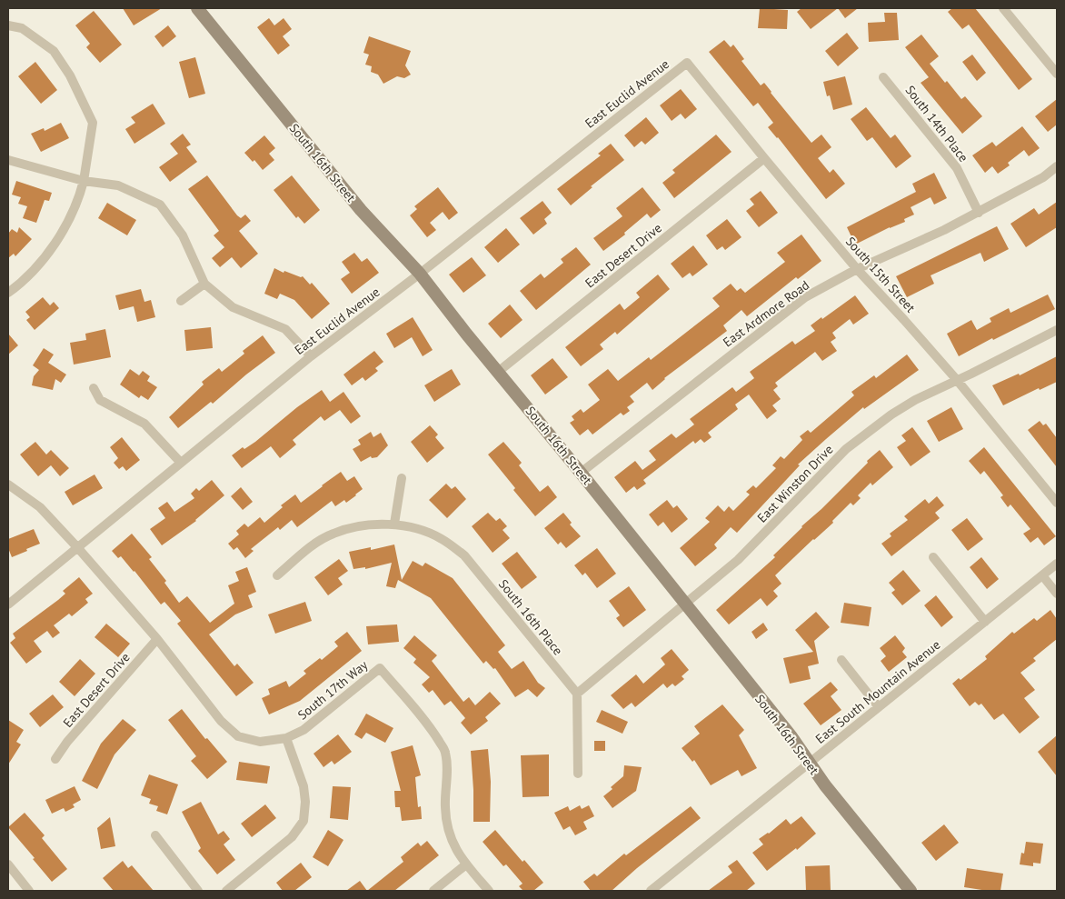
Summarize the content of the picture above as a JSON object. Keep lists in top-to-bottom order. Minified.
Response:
{"streets":{"main road":["South 16th Street"],"street":["East Euclid Avenue","South 14th Place","East Desert Drive","South 15th Street","East Ardmore Road","East Winston Drive","South 16th Place","South 17th Way","East South Mountain Avenue"]},"crossings":[["East Euclid Avenue","South 16th Street"],["East Euclid Avenue","South 15th Street"],["East Euclid Avenue","South 17th Way"],["South 14th Place","East Ardmore Road"],["South 16th Street","East Desert Drive"],["South 16th Street","East Ardmore Road"],["South 16th Street","East Winston Drive"],["South 16th Street","East South Mountain Avenue"],["East Desert Drive","South 15th Street"],["East Desert Drive","South 17th Way"],["South 15th Street","East Ardmore Road"],["South 15th Street","East Winston Drive"],["East Winston Drive","South 16th Place"]]}
